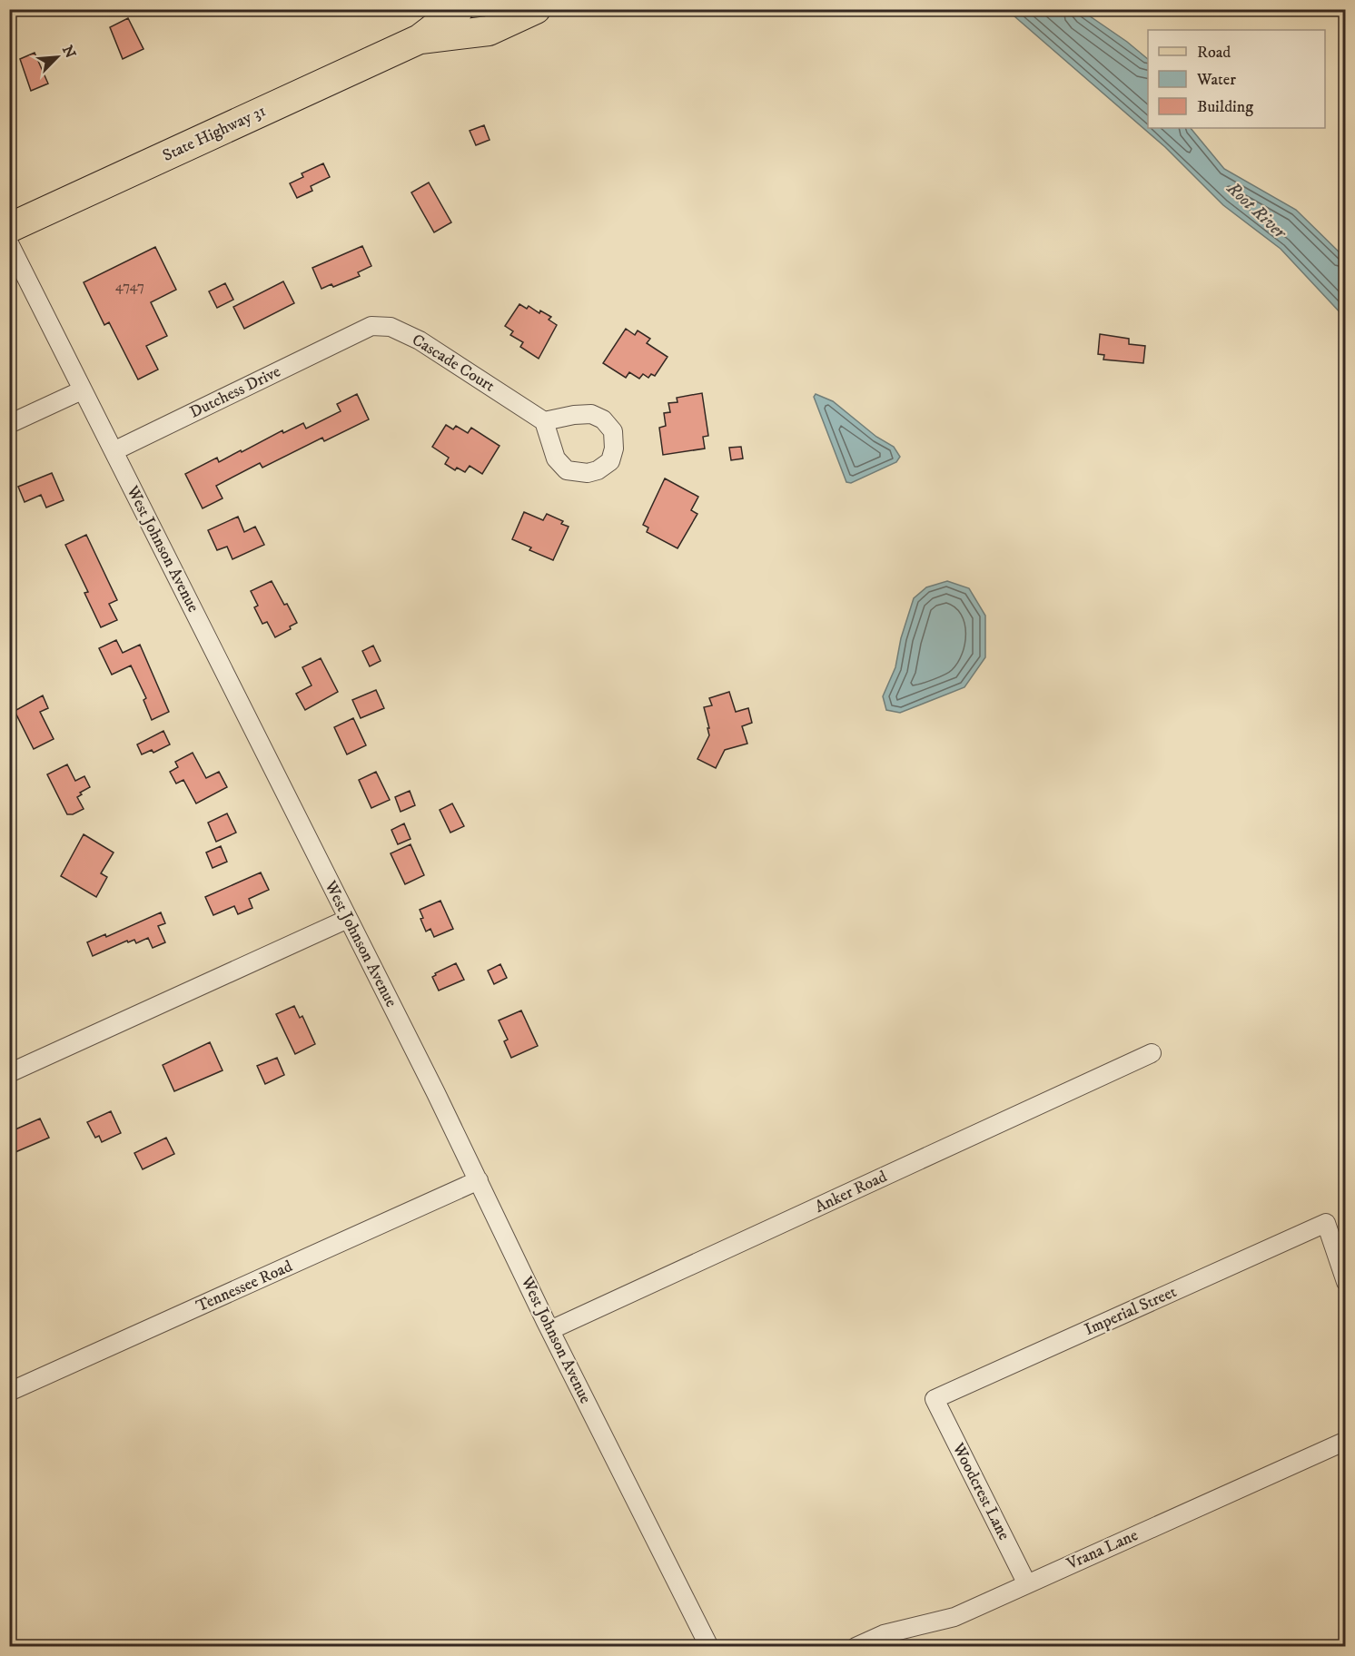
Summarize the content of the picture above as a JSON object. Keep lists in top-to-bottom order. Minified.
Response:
{"streets":{"main road":["State Highway 31"],"street":["Cascade Court","Dutchess Drive","West Johnson Avenue","Anker Road","Tennessee Road","Imperial Street","Woodcrest Lane","Vrana Lane"]},"crossings":[["Cascade Court","Dutchess Drive"],["Dutchess Drive","West Johnson Avenue"],["West Johnson Avenue","Anker Road"],["West Johnson Avenue","Tennessee Road"],["Imperial Street","Woodcrest Lane"],["Woodcrest Lane","Vrana Lane"]],"water":["Root River"],"house_numbers":["4747"],"legend":["Road","Water","Building"],"north":"top right"}
